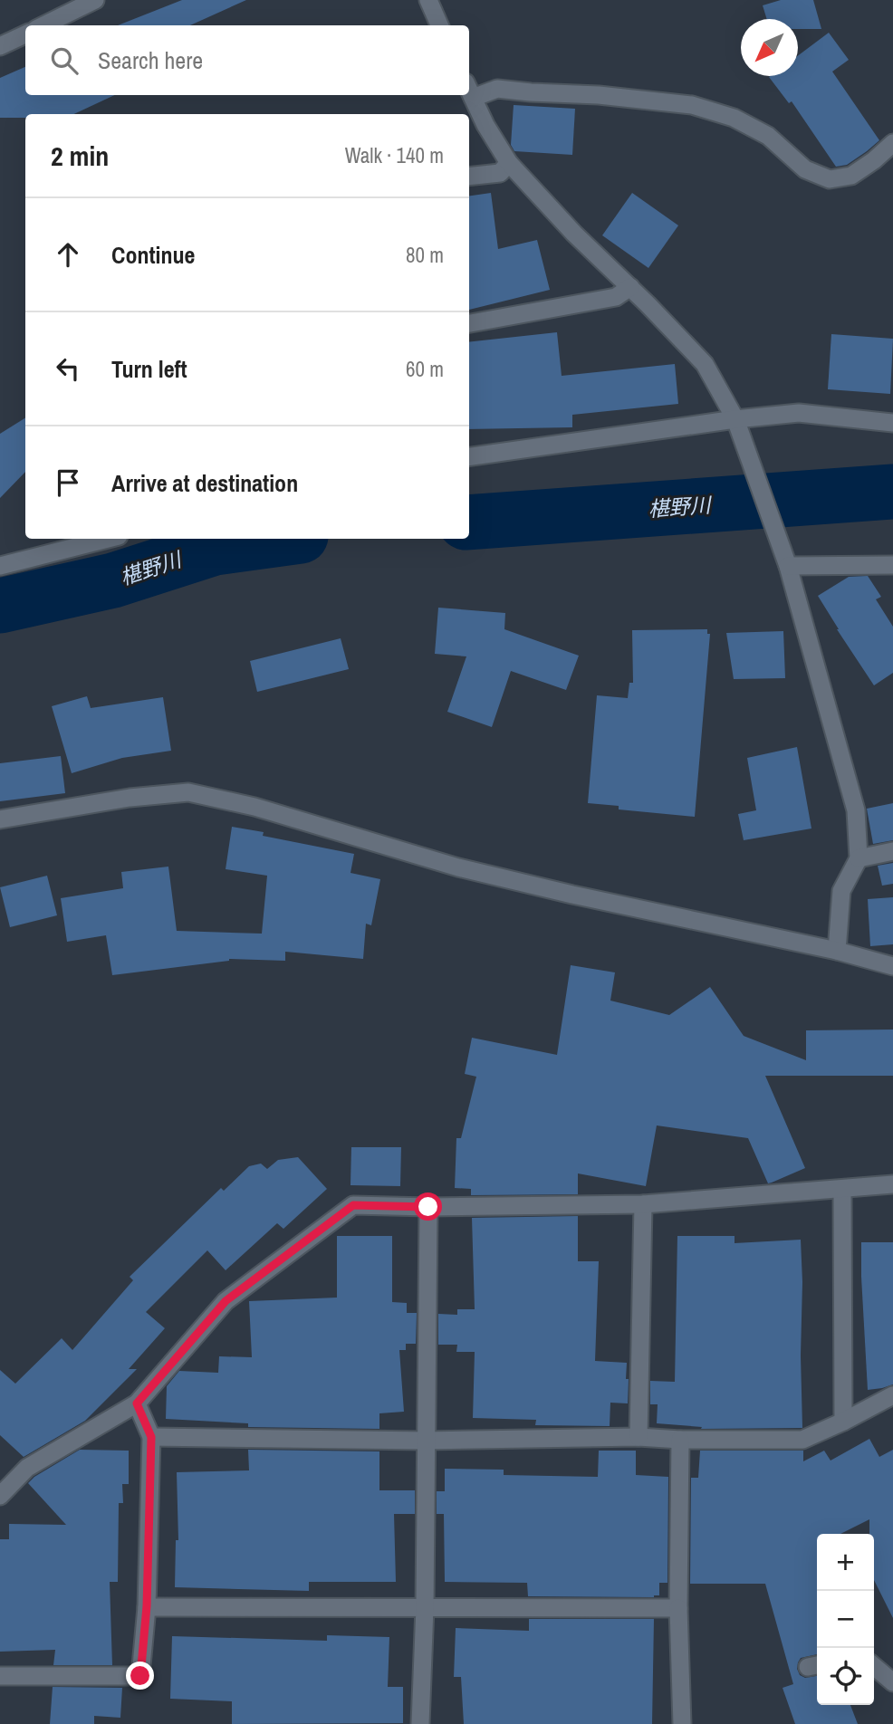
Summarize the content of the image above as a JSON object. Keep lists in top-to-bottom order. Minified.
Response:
{"water":["椹野川"],"north":"bottom left","page":{"search":"Search here","heading":["2 min","Walk · 140 m"],"list":[["Continue","80 m"],["Turn left","60 m"],"Arrive at destination"],"map_buttons":["+","−"]}}
